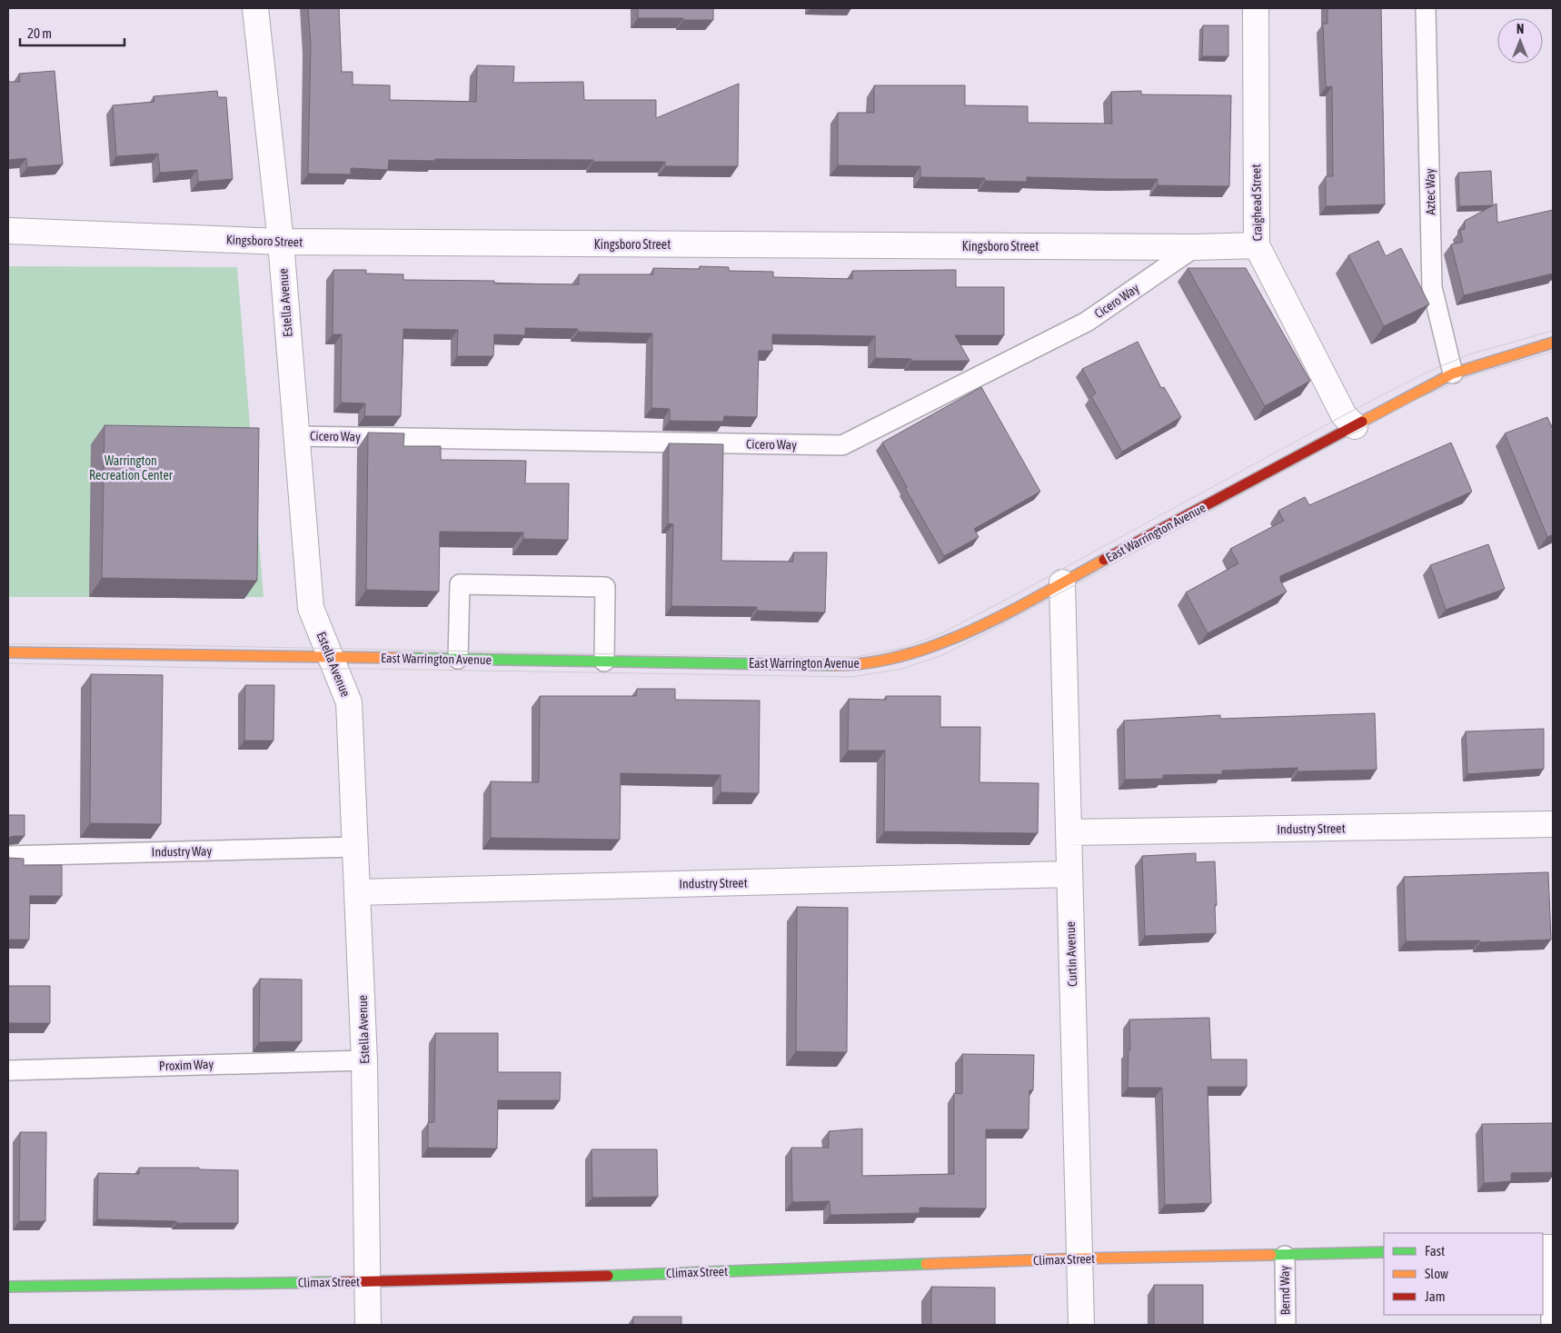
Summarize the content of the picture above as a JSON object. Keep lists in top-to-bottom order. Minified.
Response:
{"streets":{"main road":["East Warrington Avenue","Climax Street"],"street":["Craighead Street","Kingsboro Street","Estella Avenue","Industry Street","Curtin Avenue"],"lane":["Aztec Way","Cicero Way","Industry Way","Proxim Way","Bernd Way"]},"crossings":[["Aztec Way","East Warrington Avenue"],["Craighead Street","Kingsboro Street"],["Craighead Street","East Warrington Avenue"],["Kingsboro Street","Cicero Way"],["Kingsboro Street","Estella Avenue"],["Cicero Way","Estella Avenue"],["Estella Avenue","East Warrington Avenue"],["Estella Avenue","Industry Street"],["Estella Avenue","Industry Way"],["Estella Avenue","Proxim Way"],["Estella Avenue","Climax Street"],["East Warrington Avenue","Curtin Avenue"],["Industry Street","Curtin Avenue"],["Curtin Avenue","Climax Street"],["Climax Street","Bernd Way"]],"parks":["Warrington Recreation Center"],"legend":["Fast","Slow","Jam"],"scale_bar":"20 m","north":"top"}
